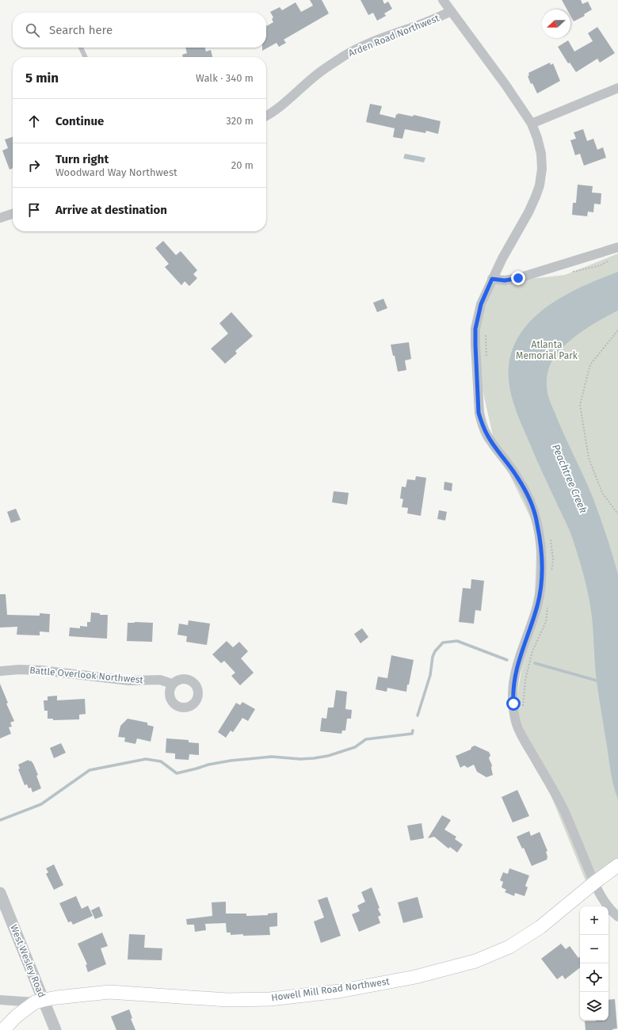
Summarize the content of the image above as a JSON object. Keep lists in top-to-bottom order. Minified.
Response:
{"streets":{"main road":["Howell Mill Road Northwest"],"street":["Arden Road Northwest","Battle Overlook Northwest","West Wesley Road"]},"crossings":[["West Wesley Road","Howell Mill Road Northwest"]],"water":["Peachtree Creek"],"parks":["Atlanta Memorial Park"],"north":"left","page":{"search":"Search here","heading":["5 min","Walk · 340 m"],"list":[["Continue","320 m"],["Turn right","Woodward Way Northwest","20 m"],"Arrive at destination"],"map_buttons":["+","−"]}}
